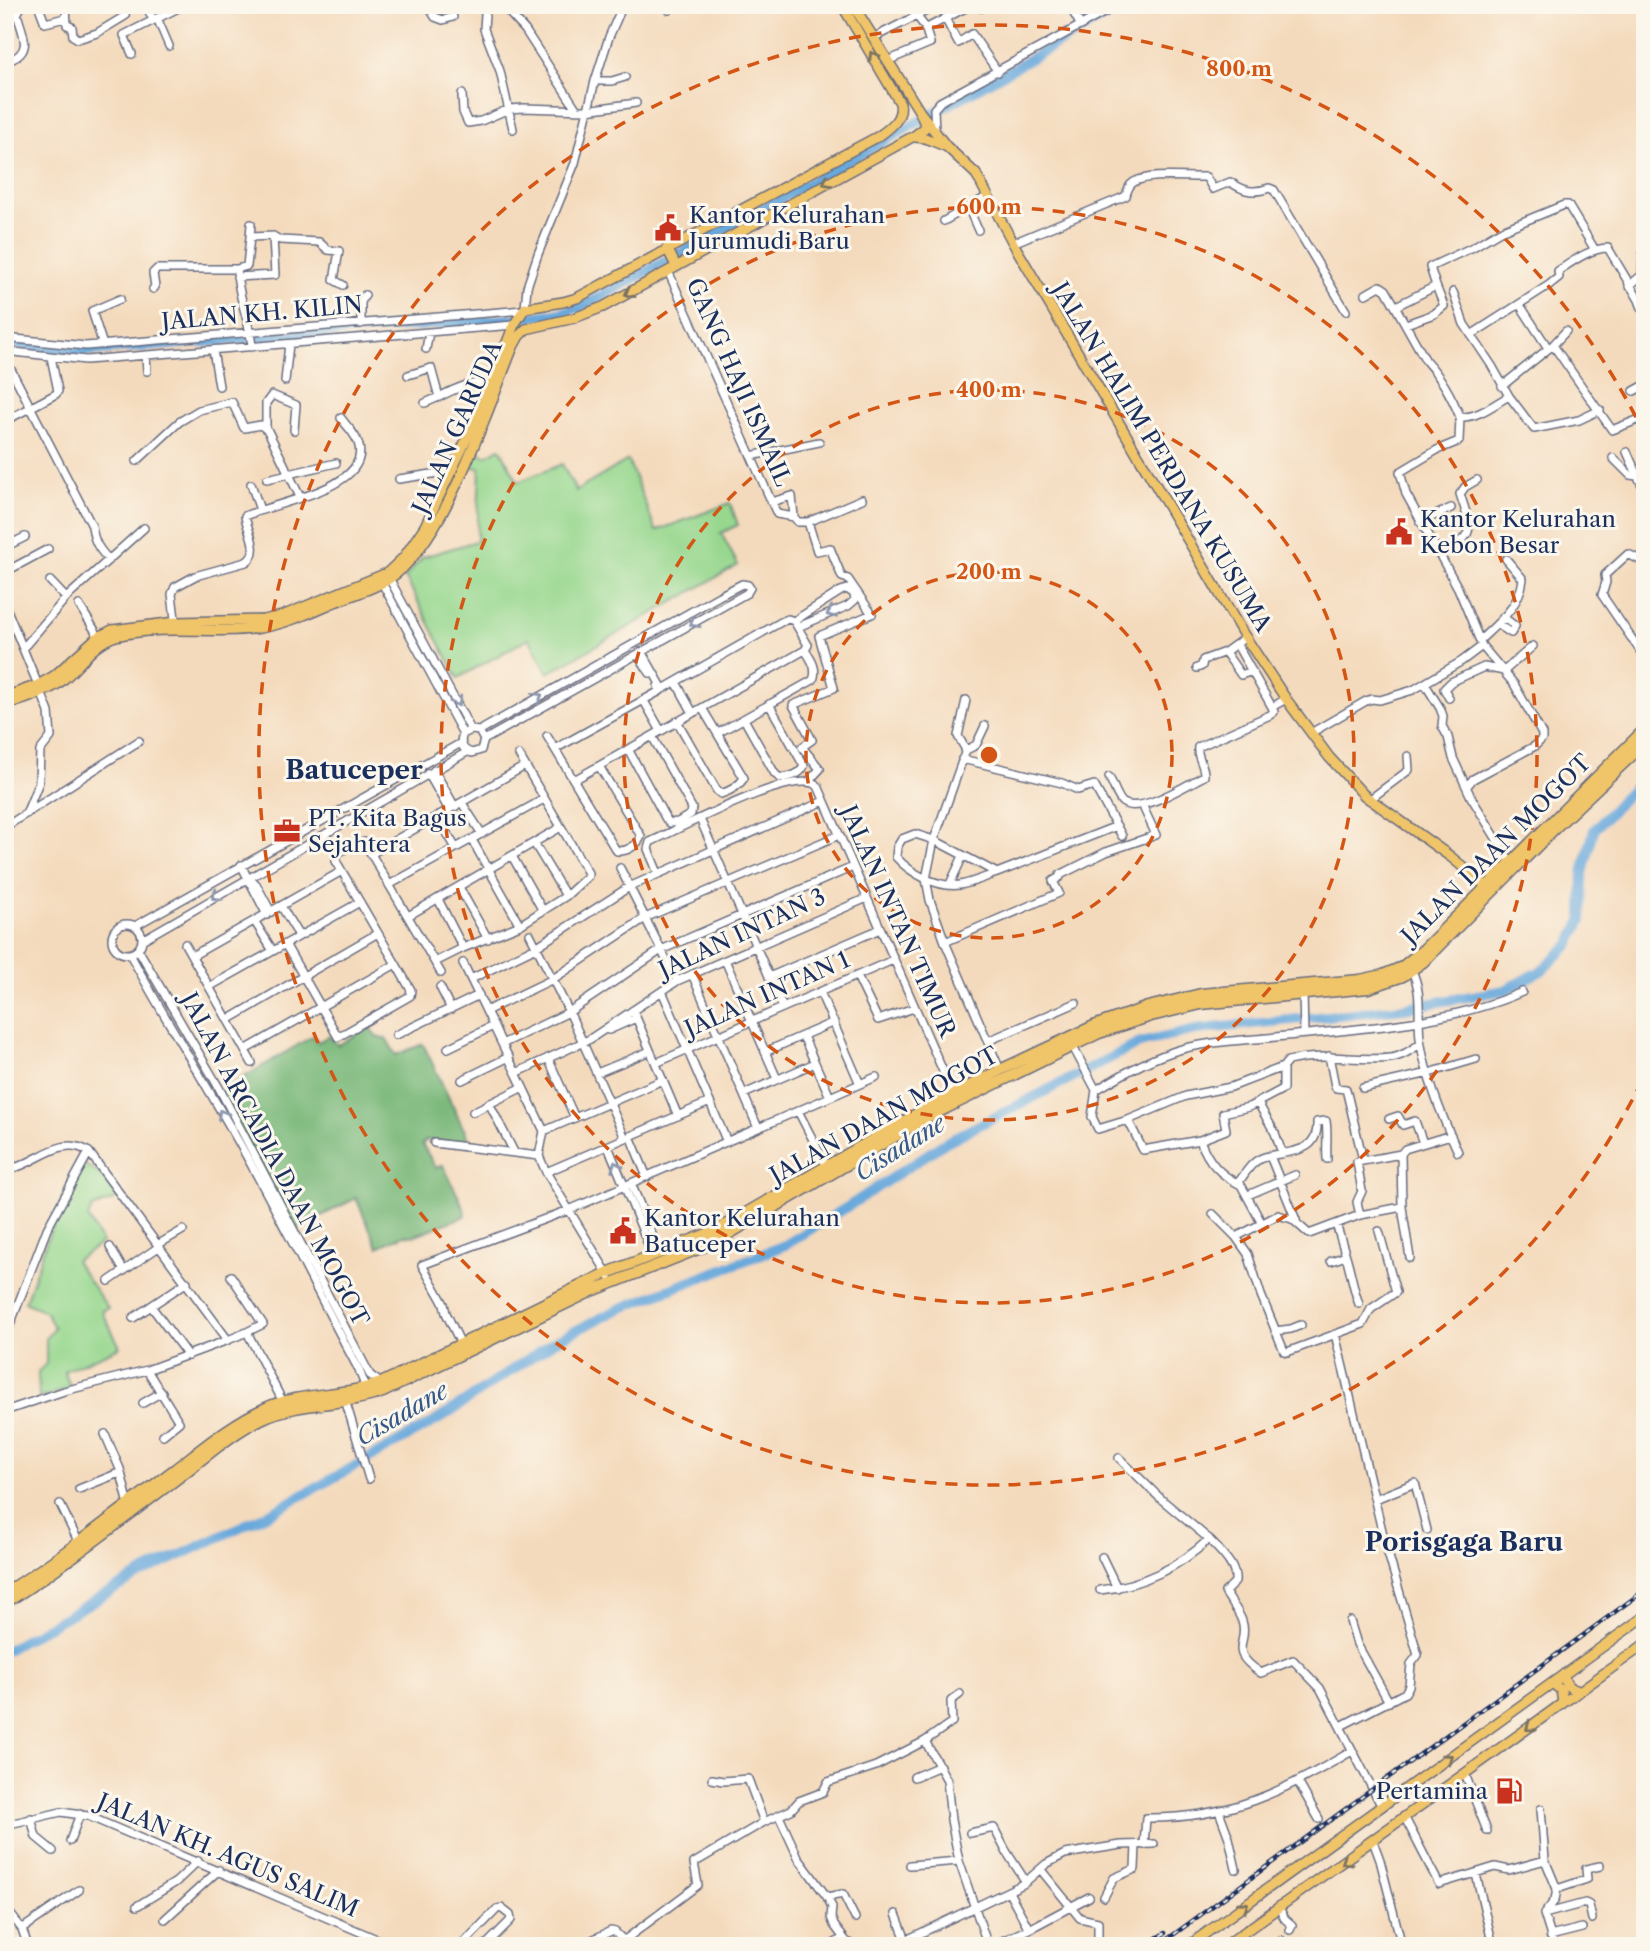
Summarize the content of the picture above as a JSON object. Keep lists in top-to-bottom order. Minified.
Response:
{"streets":{"highway":["JALAN DAAN MOGOT"],"main road":["JALAN GARUDA","JALAN HALIM PERDANA KUSUMA"],"street":["JALAN KH. KILIN","GANG HAJI ISMAIL","JALAN INTAN TIMUR","JALAN INTAN 3","JALAN INTAN 1","JALAN ARCADIA DAAN MOGOT","JALAN KH. AGUS SALIM"]},"crossings":[["JALAN KH. KILIN","JALAN GARUDA"],["GANG HAJI ISMAIL","JALAN GARUDA"],["JALAN GARUDA","JALAN HALIM PERDANA KUSUMA"],["JALAN HALIM PERDANA KUSUMA","JALAN DAAN MOGOT"],["JALAN DAAN MOGOT","JALAN INTAN TIMUR"],["JALAN DAAN MOGOT","JALAN ARCADIA DAAN MOGOT"],["JALAN INTAN TIMUR","JALAN INTAN 3"],["JALAN INTAN TIMUR","JALAN INTAN 1"]],"districts":["Batuceper","Porisgaga Baru"],"water":["Cisadane"],"places":{"public building":["Kantor Kelurahan Jurumudi Baru","Kantor Kelurahan Kebon Besar","Kantor Kelurahan Batuceper"],"office":["PT. Kita Bagus Sejahtera"],"fuel station":["Pertamina"]},"rings":["800 m","600 m","400 m","200 m"]}
